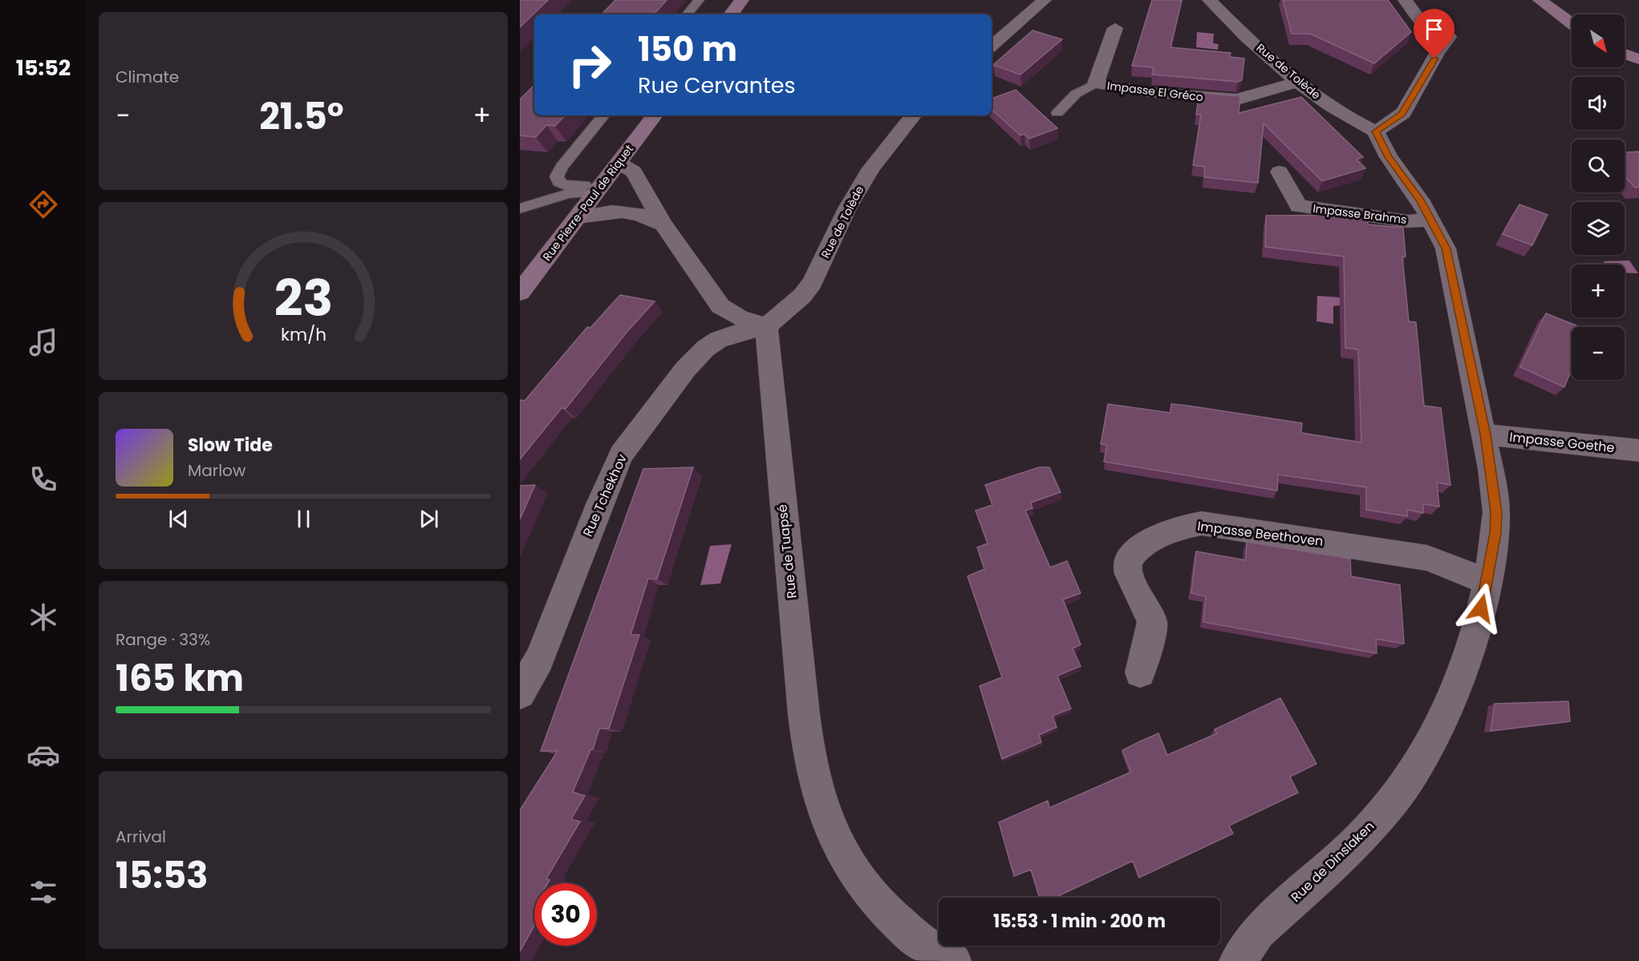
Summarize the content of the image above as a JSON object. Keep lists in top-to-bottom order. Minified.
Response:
{"streets":{"street":["Rue de Tolède","Impasse El Gréco","Rue Pierre-Paul de Riquet","Impasse Brahms","Impasse Goethe","Rue Tchekhov","Impasse Beethoven","Rue de Tuapsé","Rue de Dinslaken"]},"crossings":[["Rue de Tolède","Impasse El Gréco"],["Rue de Tolède","Rue Tchekhov"],["Rue de Tolède","Rue de Tuapsé"],["Rue de Tolède","Rue de Dinslaken"],["Impasse Brahms","Rue de Dinslaken"],["Impasse Goethe","Rue de Dinslaken"],["Rue Tchekhov","Rue de Tuapsé"],["Impasse Beethoven","Rue de Dinslaken"]],"north":"bottom right","page":{"tabs":"15:52","tile":["Climate",["Range · 33%","165 km"],["Arrival","15:53"]],"map_buttons":["+","−"],"turn":["150 m","Rue Cervantes"],"heat":["−","21.5°","+"],"song":["Slow Tide","Marlow"],"limit":"30","trip":"15:53 · 1 min · 200 m","gauge":["23","km/h"]}}
